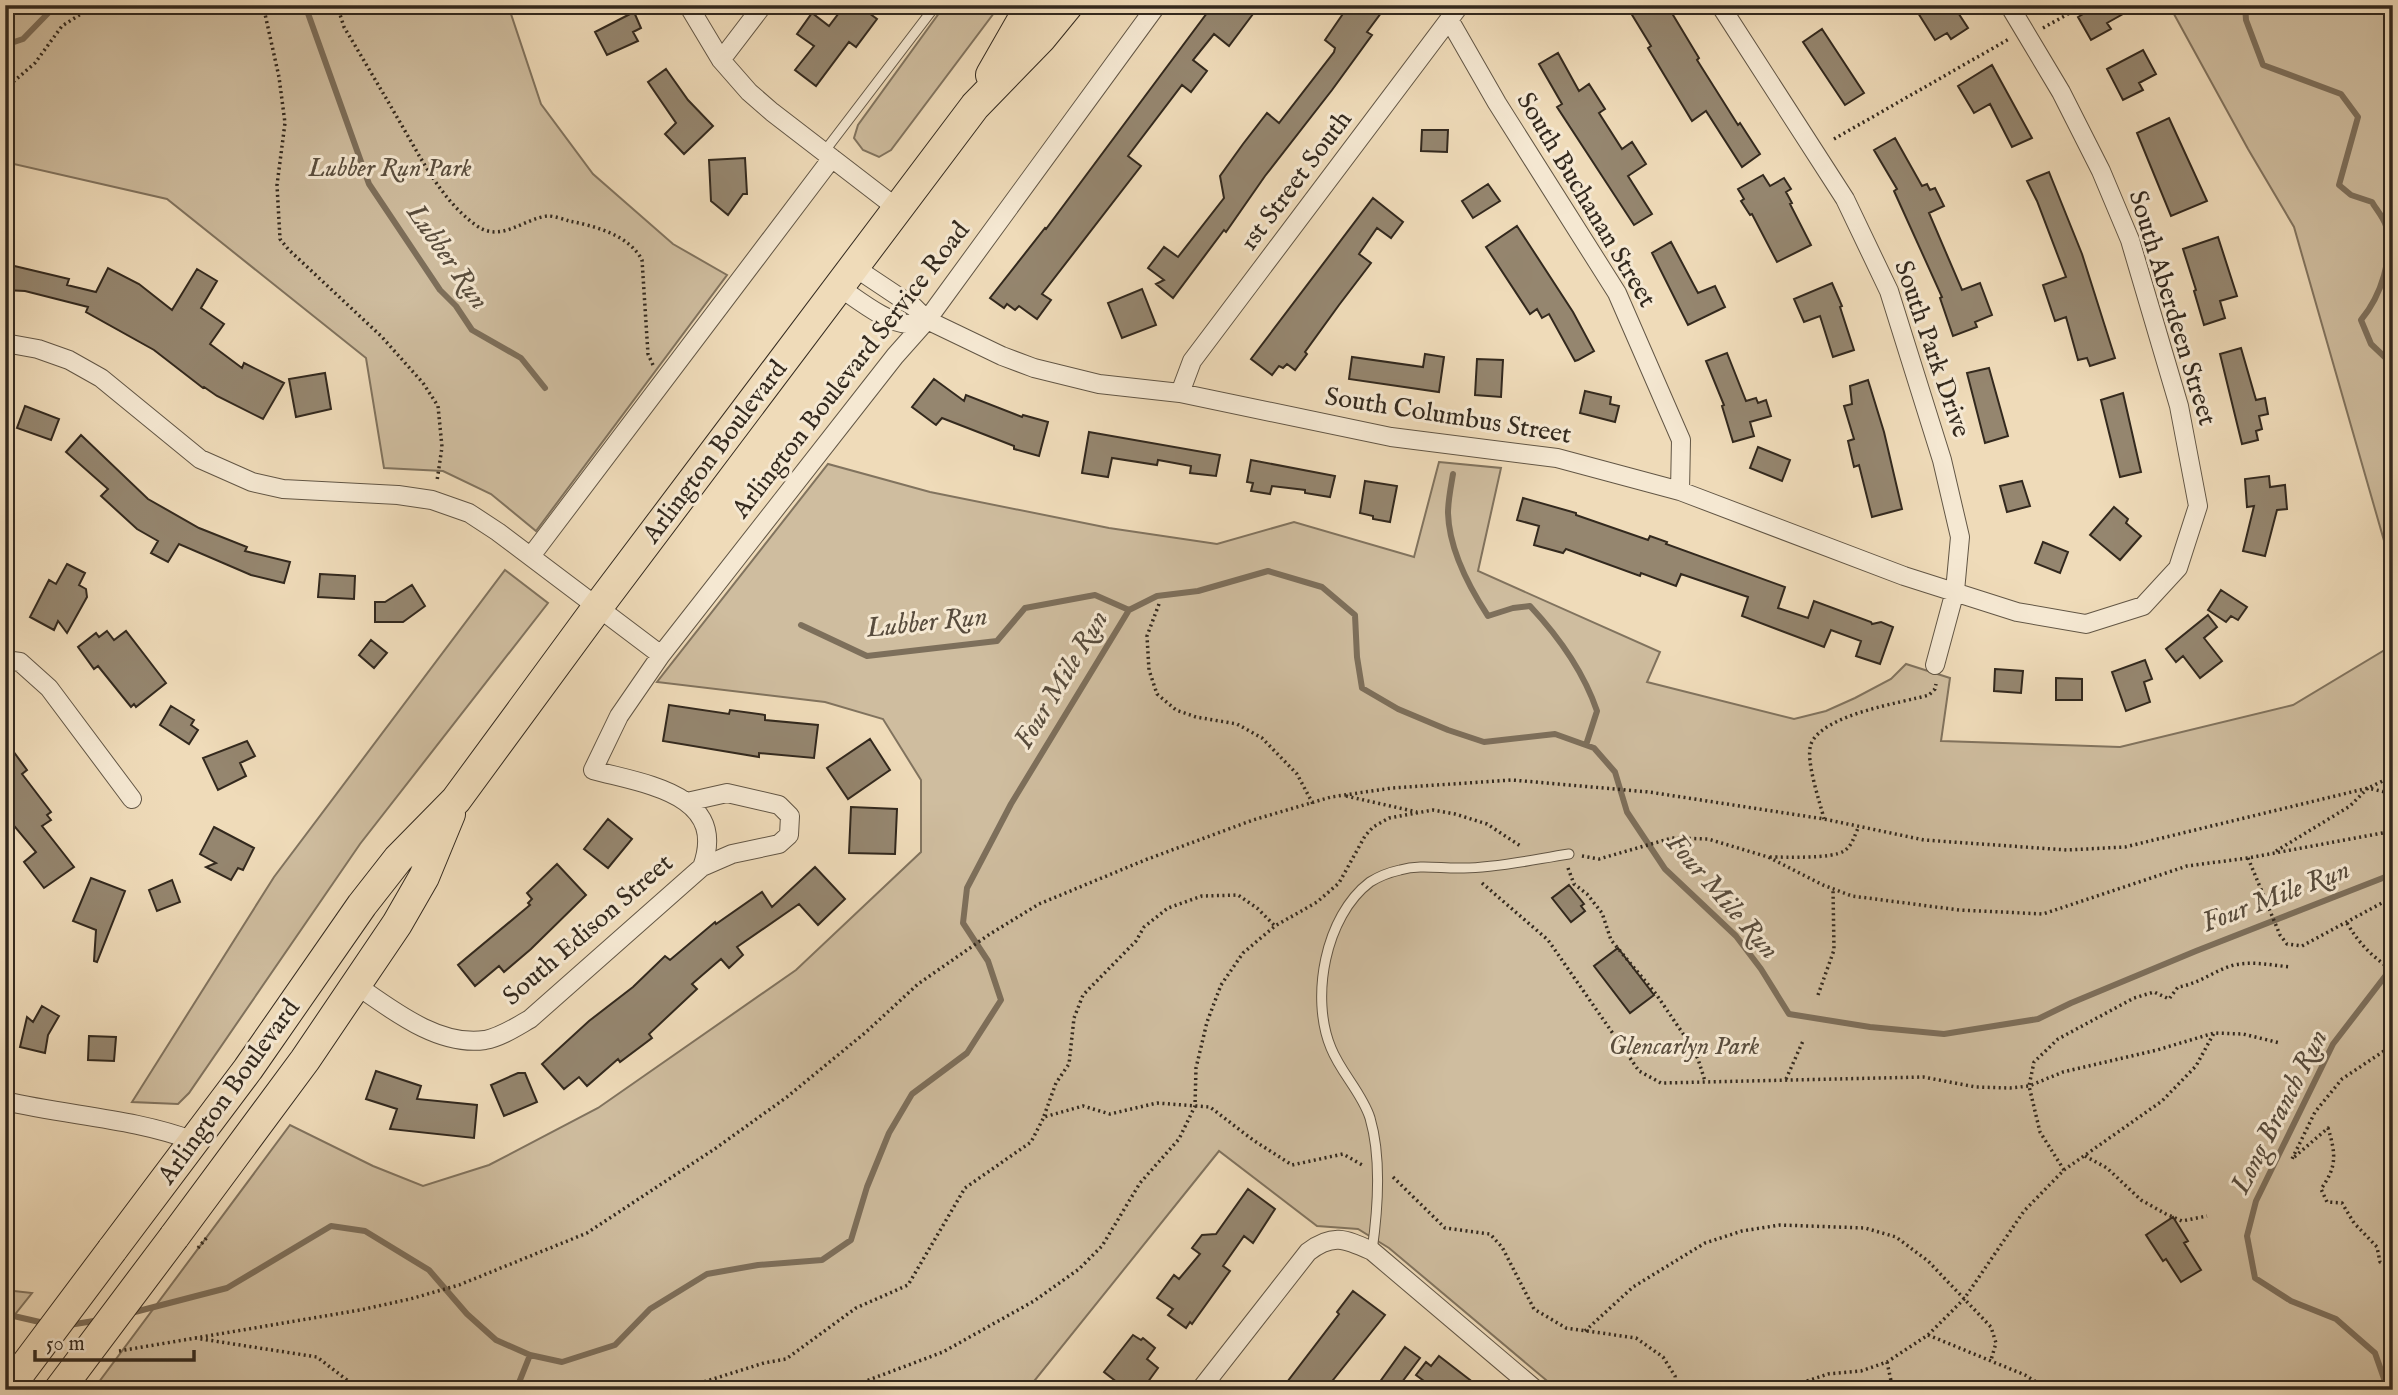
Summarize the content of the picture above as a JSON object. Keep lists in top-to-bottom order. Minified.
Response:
{"streets":{"highway":["Arlington Boulevard"],"street":["1st Street South","South Buchanan Street","South Aberdeen Street","South Park Drive","Arlington Boulevard Service Road","South Columbus Street","South Edison Street"]},"crossings":[["1st Street South","South Buchanan Street"],["1st Street South","South Columbus Street"],["South Buchanan Street","South Columbus Street"],["South Aberdeen Street","South Park Drive"],["South Aberdeen Street","South Columbus Street"],["South Park Drive","South Columbus Street"],["Arlington Boulevard Service Road","South Columbus Street"],["Arlington Boulevard Service Road","South Edison Street"],["South Columbus Street","Arlington Boulevard"],["Arlington Boulevard","South Edison Street"]],"water":["Lubber Run","Four Mile Run","Long Branch Run"],"parks":["Lubber Run Park","Glencarlyn Park"],"scale_bar":"50 m"}
